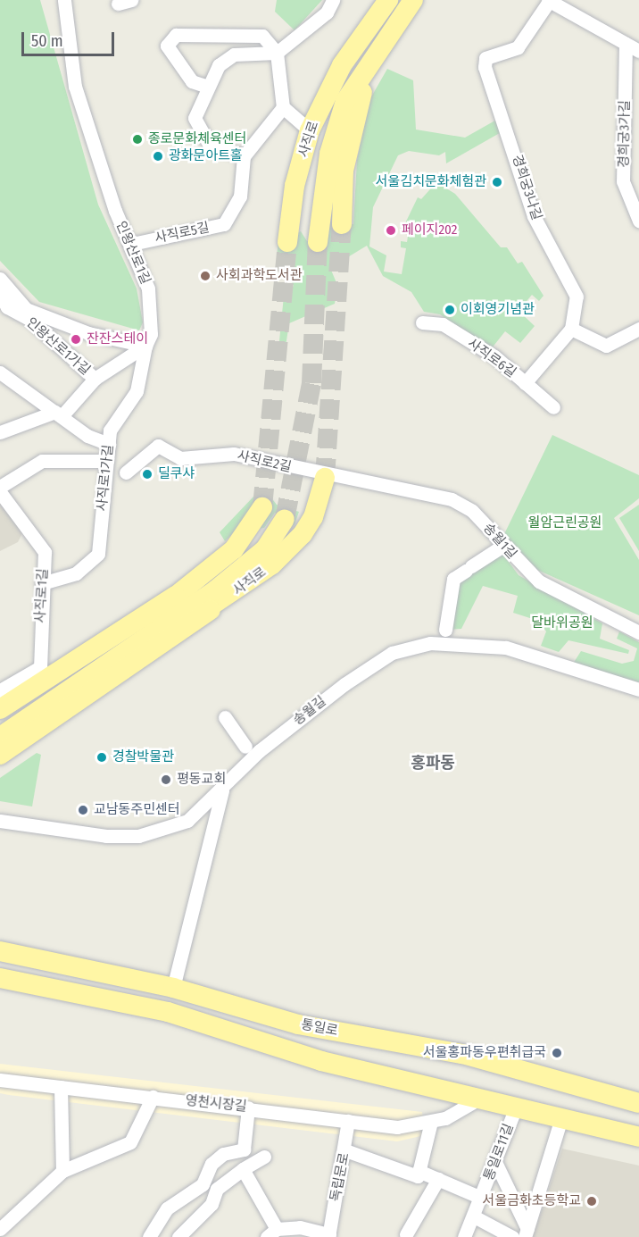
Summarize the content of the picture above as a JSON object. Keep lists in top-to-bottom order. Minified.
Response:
{"streets":{"main road":["사직로","통일로"],"street":["경희궁3가길","경희궁3나길","사직로5길","인왕산로1길","인왕산로1가길","사직로6길","사직로2길","사직로1가길","송월1길","사직로1길","송월길","영천시장길","통일로11길","독립문로"]},"crossings":[["사직로5길","인왕산로1길"],["인왕산로1길","인왕산로1가길"],["인왕산로1길","사직로1가길"],["인왕산로1가길","사직로1가길"],["사직로2길","송월1길"],["사직로1가길","사직로1길"],["영천시장길","독립문로"]],"districts":["홍파동"],"parks":["월암근린공원","달바위공원"],"places":["종로문화체육센터","광화문아트홀","서울김치문화체험관","페이지202","사회과학도서관","이회영기념관","잔잔스테이","딜쿠샤","경찰박물관","평동교회","교남동주민센터","서울홍파동우편취급국","서울금화초등학교"],"scale_bar":"50 m"}
